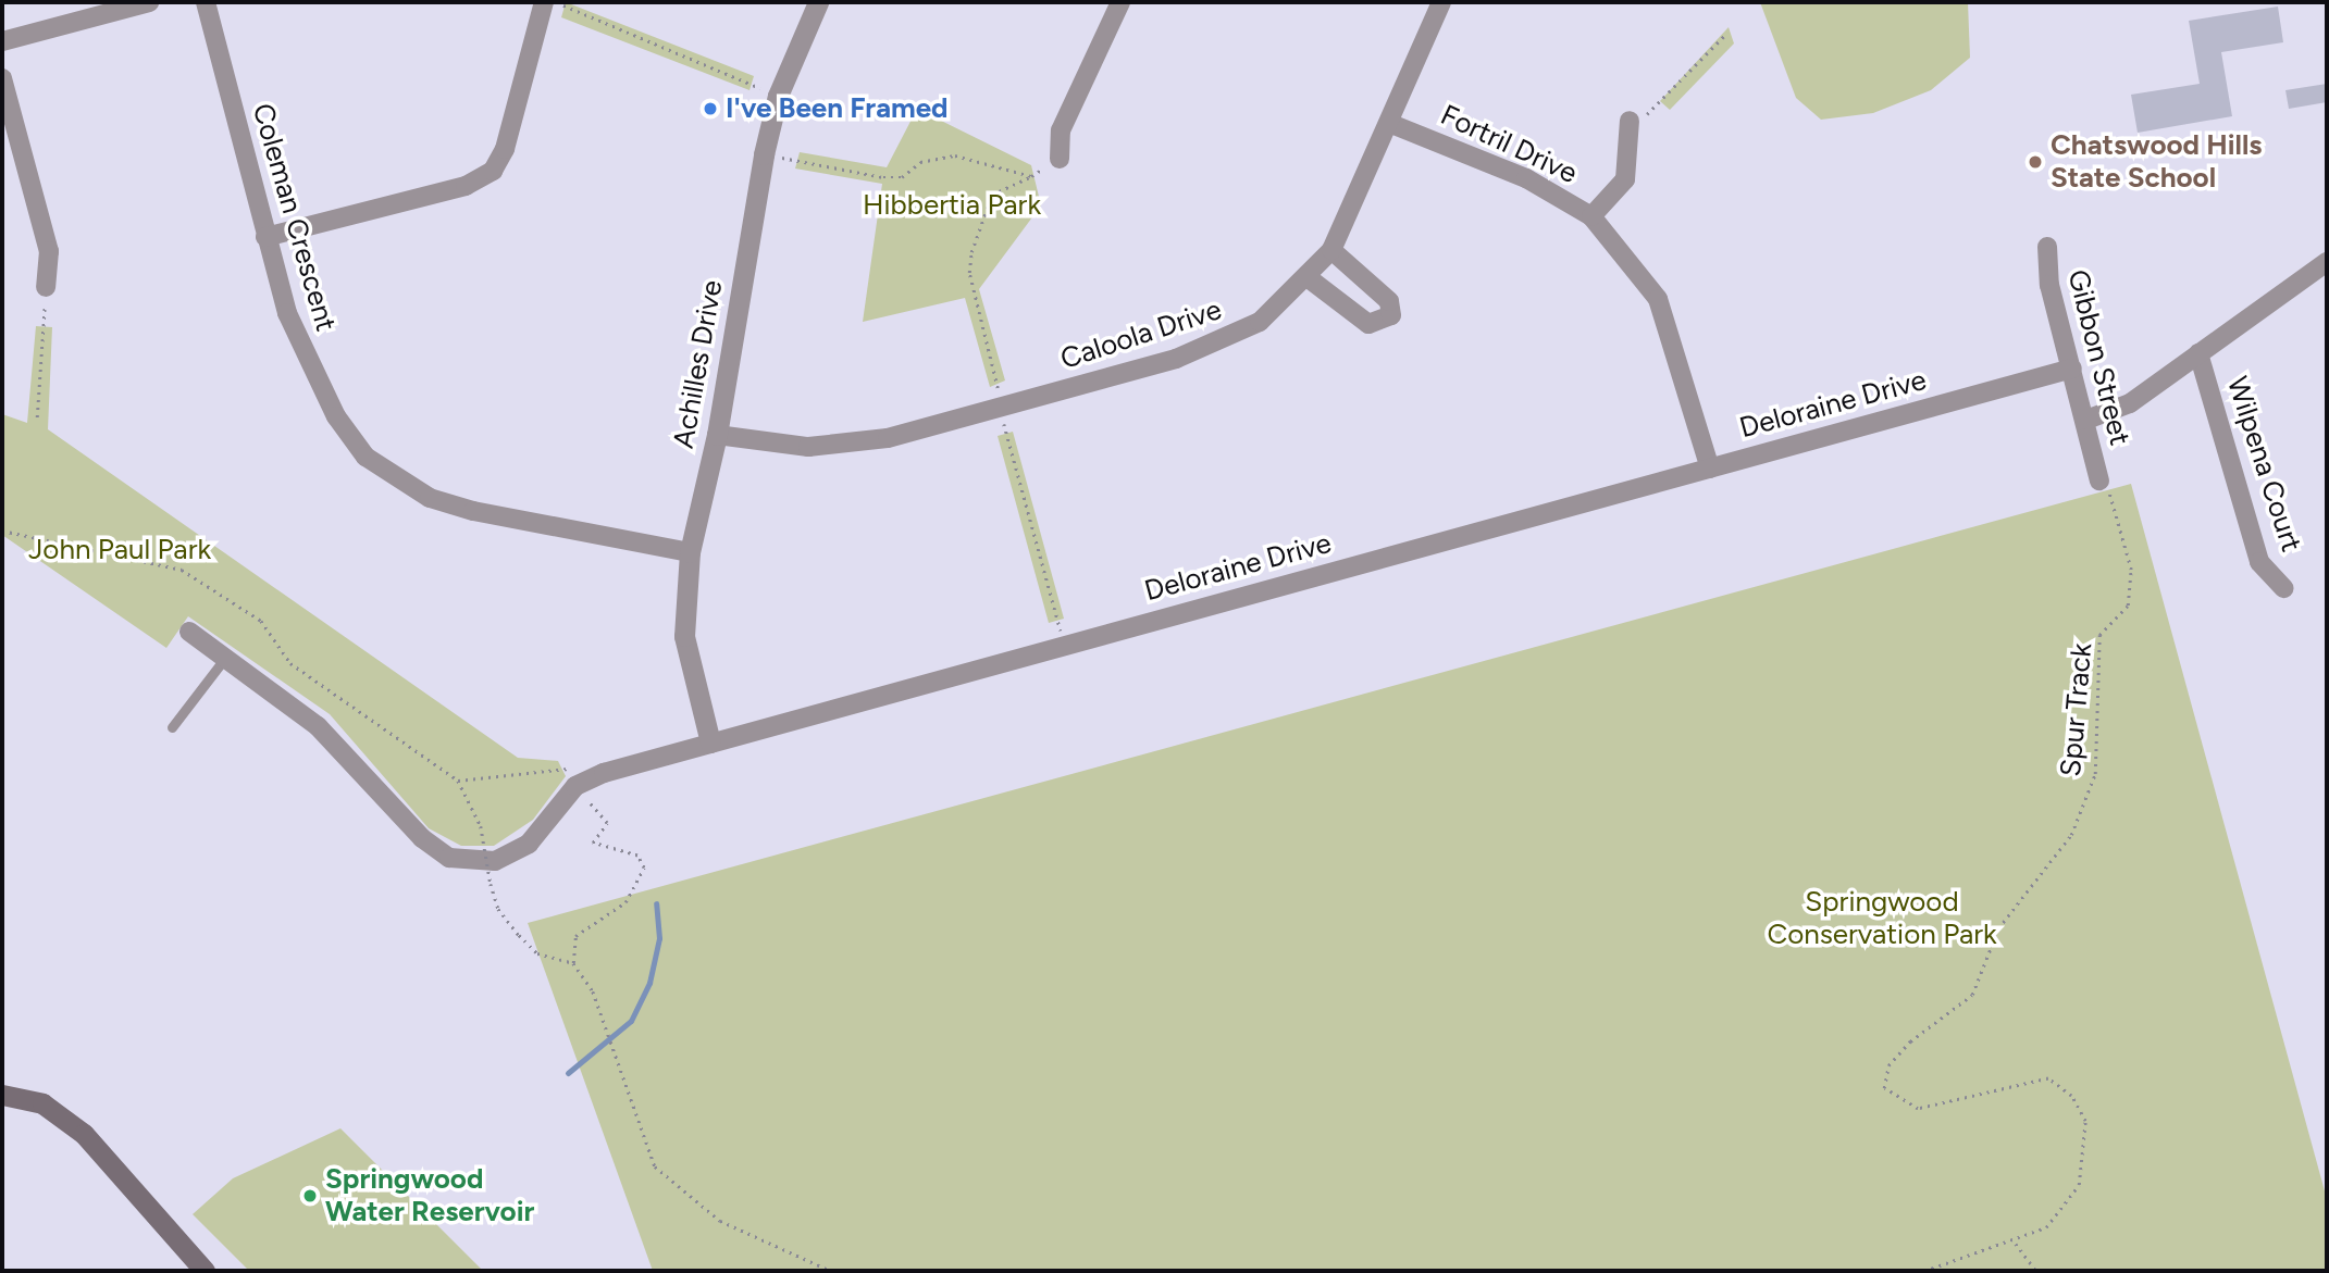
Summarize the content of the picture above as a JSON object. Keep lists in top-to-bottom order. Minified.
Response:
{"streets":{"street":["Fortril Drive","Coleman Crescent","Caloola Drive","Gibbon Street","Achilles Drive","Deloraine Drive","Wilpena Court"],"path":["Spur Track"]},"crossings":[["Fortril Drive","Caloola Drive"],["Fortril Drive","Deloraine Drive"],["Coleman Crescent","Achilles Drive"],["Caloola Drive","Achilles Drive"],["Gibbon Street","Deloraine Drive"],["Gibbon Street","Spur Track"],["Achilles Drive","Deloraine Drive"]],"parks":["Hibbertia Park","John Paul Park","Springwood Conservation Park"],"places":["I've Been Framed","Chatswood Hills State School","Springwood Water Reservoir"]}
